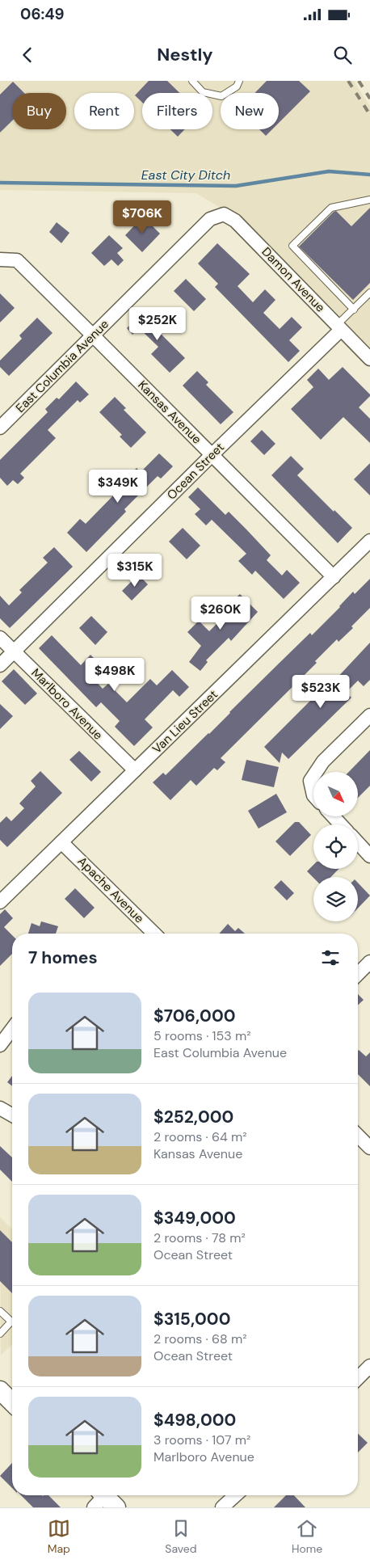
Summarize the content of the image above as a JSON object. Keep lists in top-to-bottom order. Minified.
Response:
{"streets":{"street":["Damon Avenue","East Columbia Avenue","Kansas Avenue","Ocean Street","Marlboro Avenue","Van Lieu Street","Apache Avenue"]},"crossings":[["Damon Avenue","East Columbia Avenue"],["Damon Avenue","Ocean Street"],["East Columbia Avenue","Kansas Avenue"],["Kansas Avenue","Ocean Street"],["Kansas Avenue","Van Lieu Street"],["Ocean Street","Marlboro Avenue"],["Marlboro Avenue","Van Lieu Street"],["Van Lieu Street","Apache Avenue"]],"water":["East City Ditch"],"north":"bottom right","page":{"status":"06:49","header":"Nestly","chip":["Buy","Rent","Filters","New"],"price":["$706K","$252K","$349K","$315K","$260K","$498K","$523K"],"heading":"7 homes","list":[{"name":"$706,000","note":"5 rooms · 153 m² · East Columbia Avenue"},{"name":"$252,000","note":"2 rooms · 64 m² · Kansas Avenue"},{"name":"$349,000","note":"2 rooms · 78 m² · Ocean Street"},{"name":"$315,000","note":"2 rooms · 68 m² · Ocean Street"},{"name":"$498,000","note":"3 rooms · 107 m² · Marlboro Avenue"}],"tabs":["Map","Saved","Home"]}}
